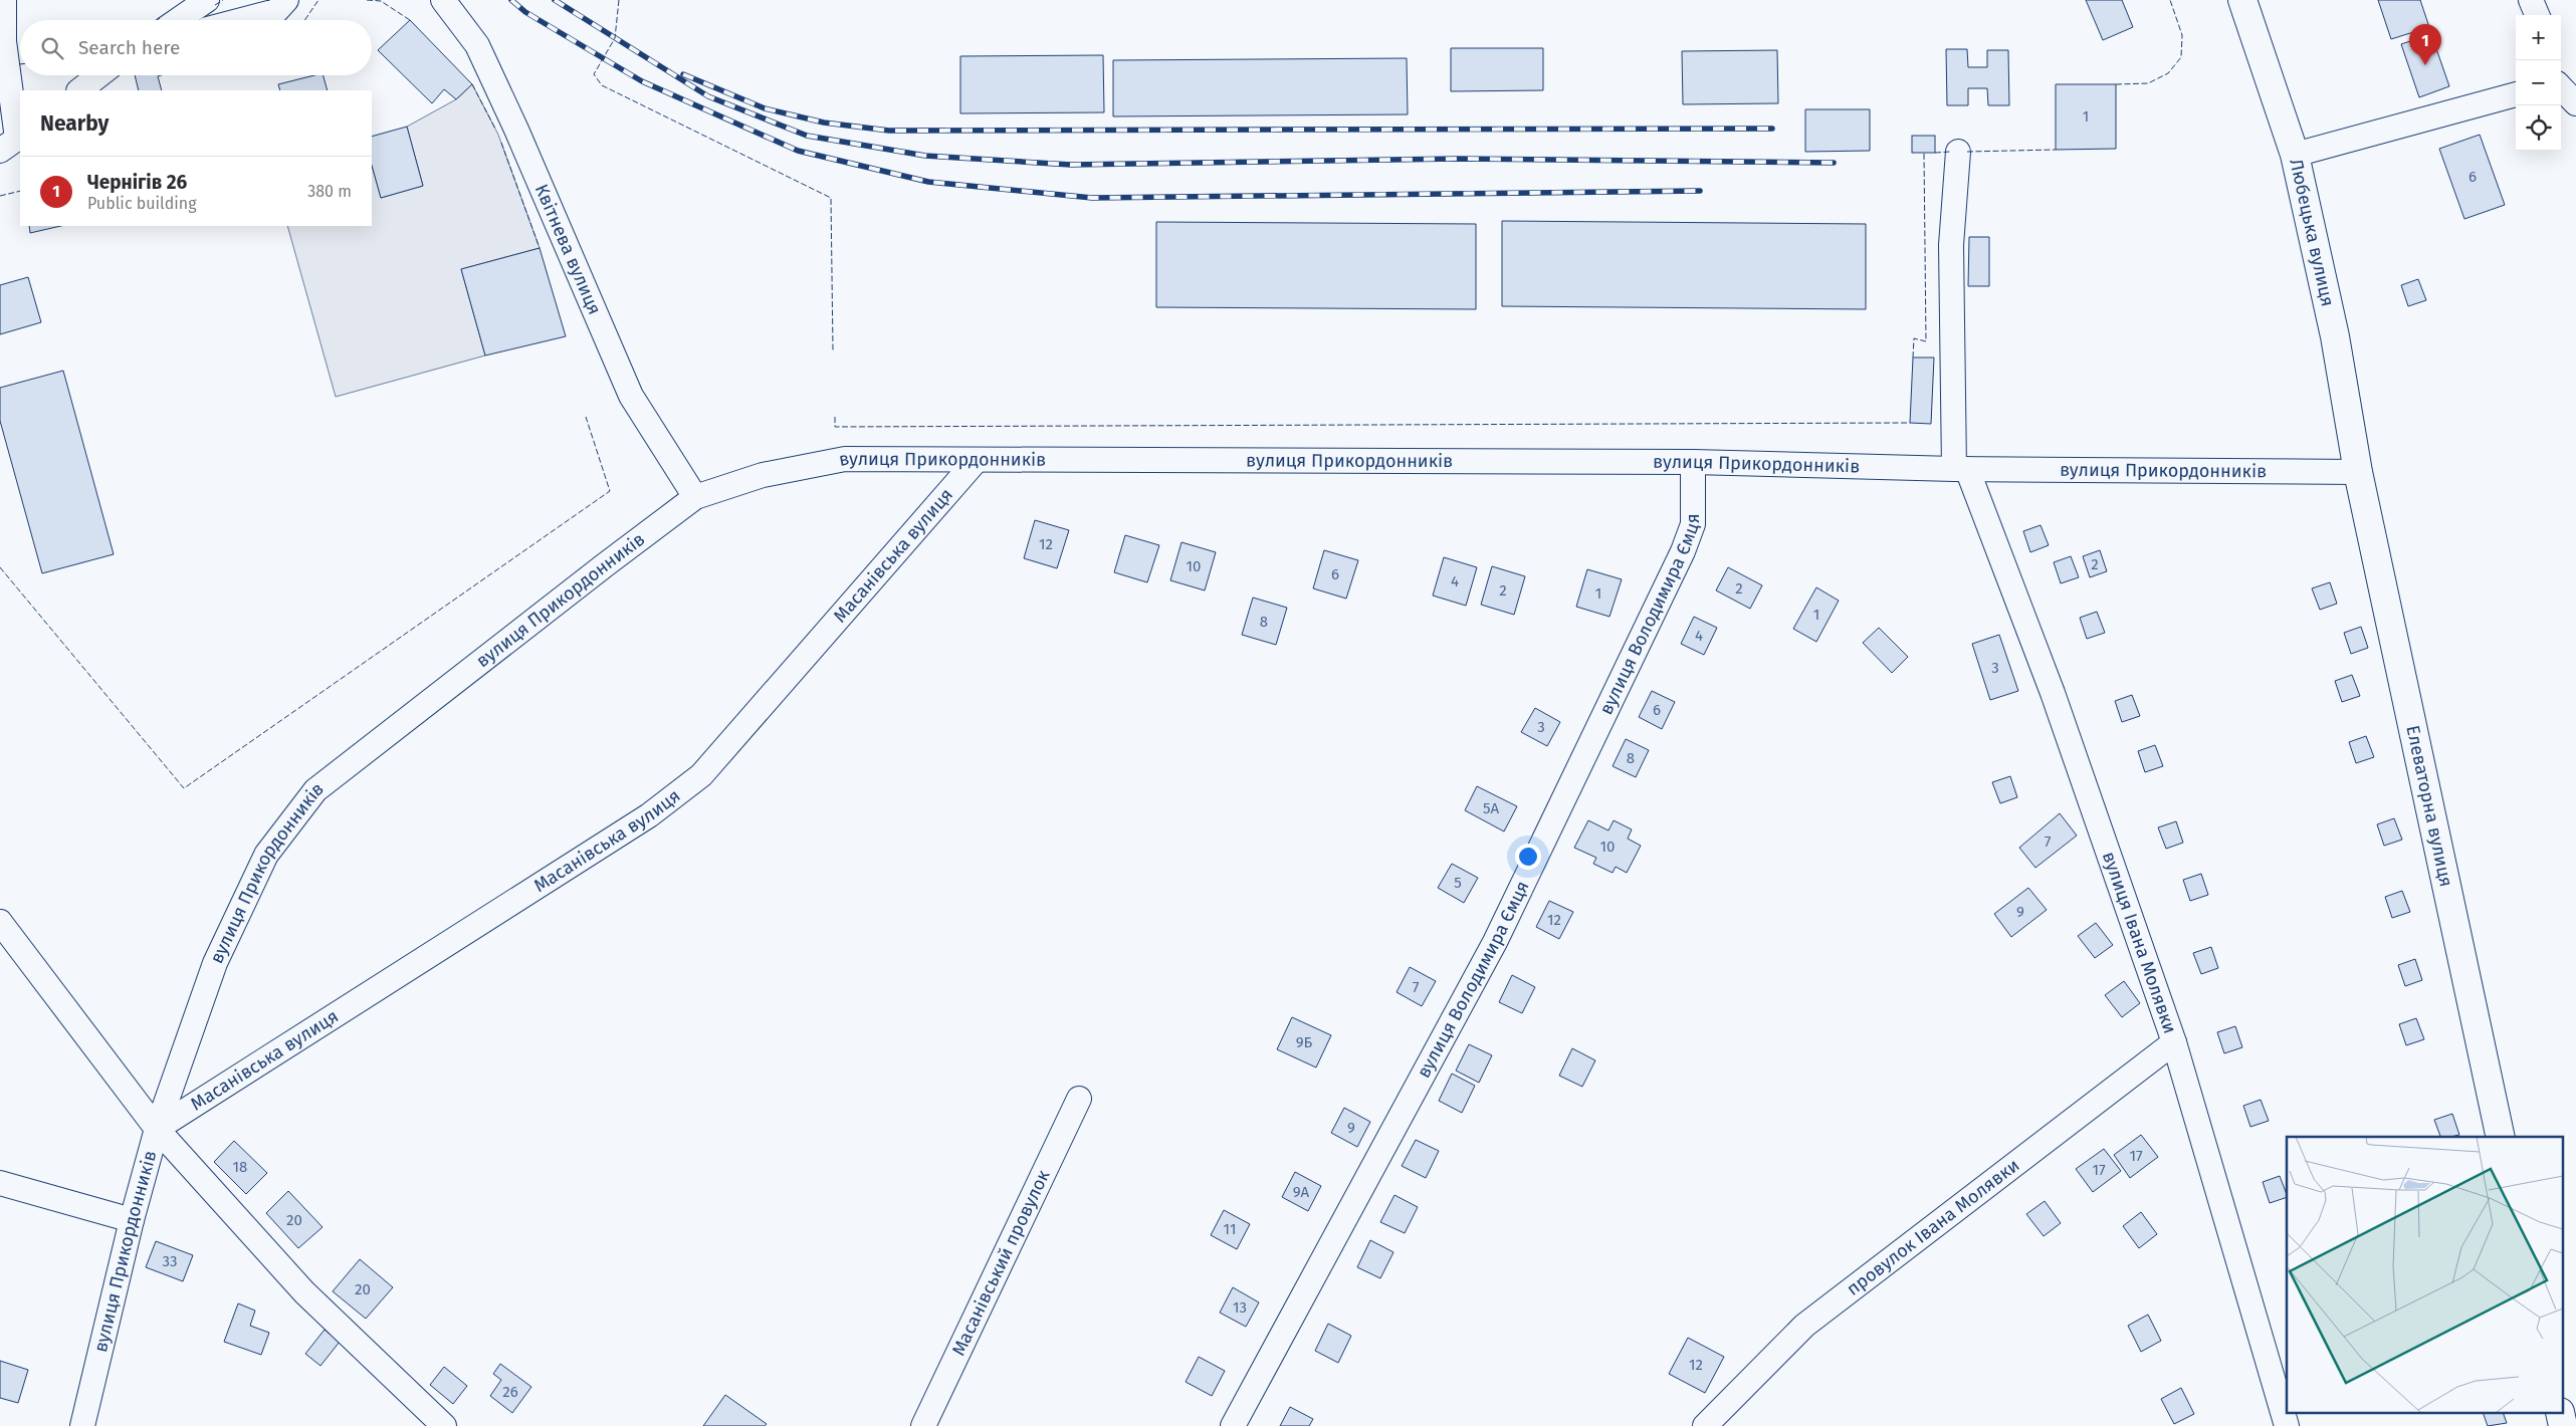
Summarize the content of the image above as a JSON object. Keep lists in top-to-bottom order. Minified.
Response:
{"streets":{"main road":["Любецька вулиця","Елеваторна вулиця"],"street":["Квітнева вулиця","вулиця Прикордонників","Масанівська вулиця","вулиця Володимира Ємця","вулиця Івана Молявки","провулок Івана Молявки","Масанівський провулок"]},"crossings":[["Любецька вулиця","вулиця Прикордонників"],["Любецька вулиця","Елеваторна вулиця"],["Квітнева вулиця","вулиця Прикордонників"],["вулиця Прикордонників","Масанівська вулиця"],["вулиця Прикордонників","вулиця Володимира Ємця"],["вулиця Прикордонників","Елеваторна вулиця"],["вулиця Прикордонників","вулиця Івана Молявки"],["вулиця Івана Молявки","провулок Івана Молявки"]],"house_numbers":["1","6","12","2","10","6","4","2","2","1","1","8","4","3","6","3","8","5А","7","10","5","9","12","7","9Б","9","17","18","17","9А","20","11","33","20","13","12","26"],"page":{"map_buttons":["+","−"],"search":"Search here","pins":"1","heading":"Nearby","list":[{"mark":"1","name":"Чернігів 26","note":"Public building","value":"380 m"}]}}
